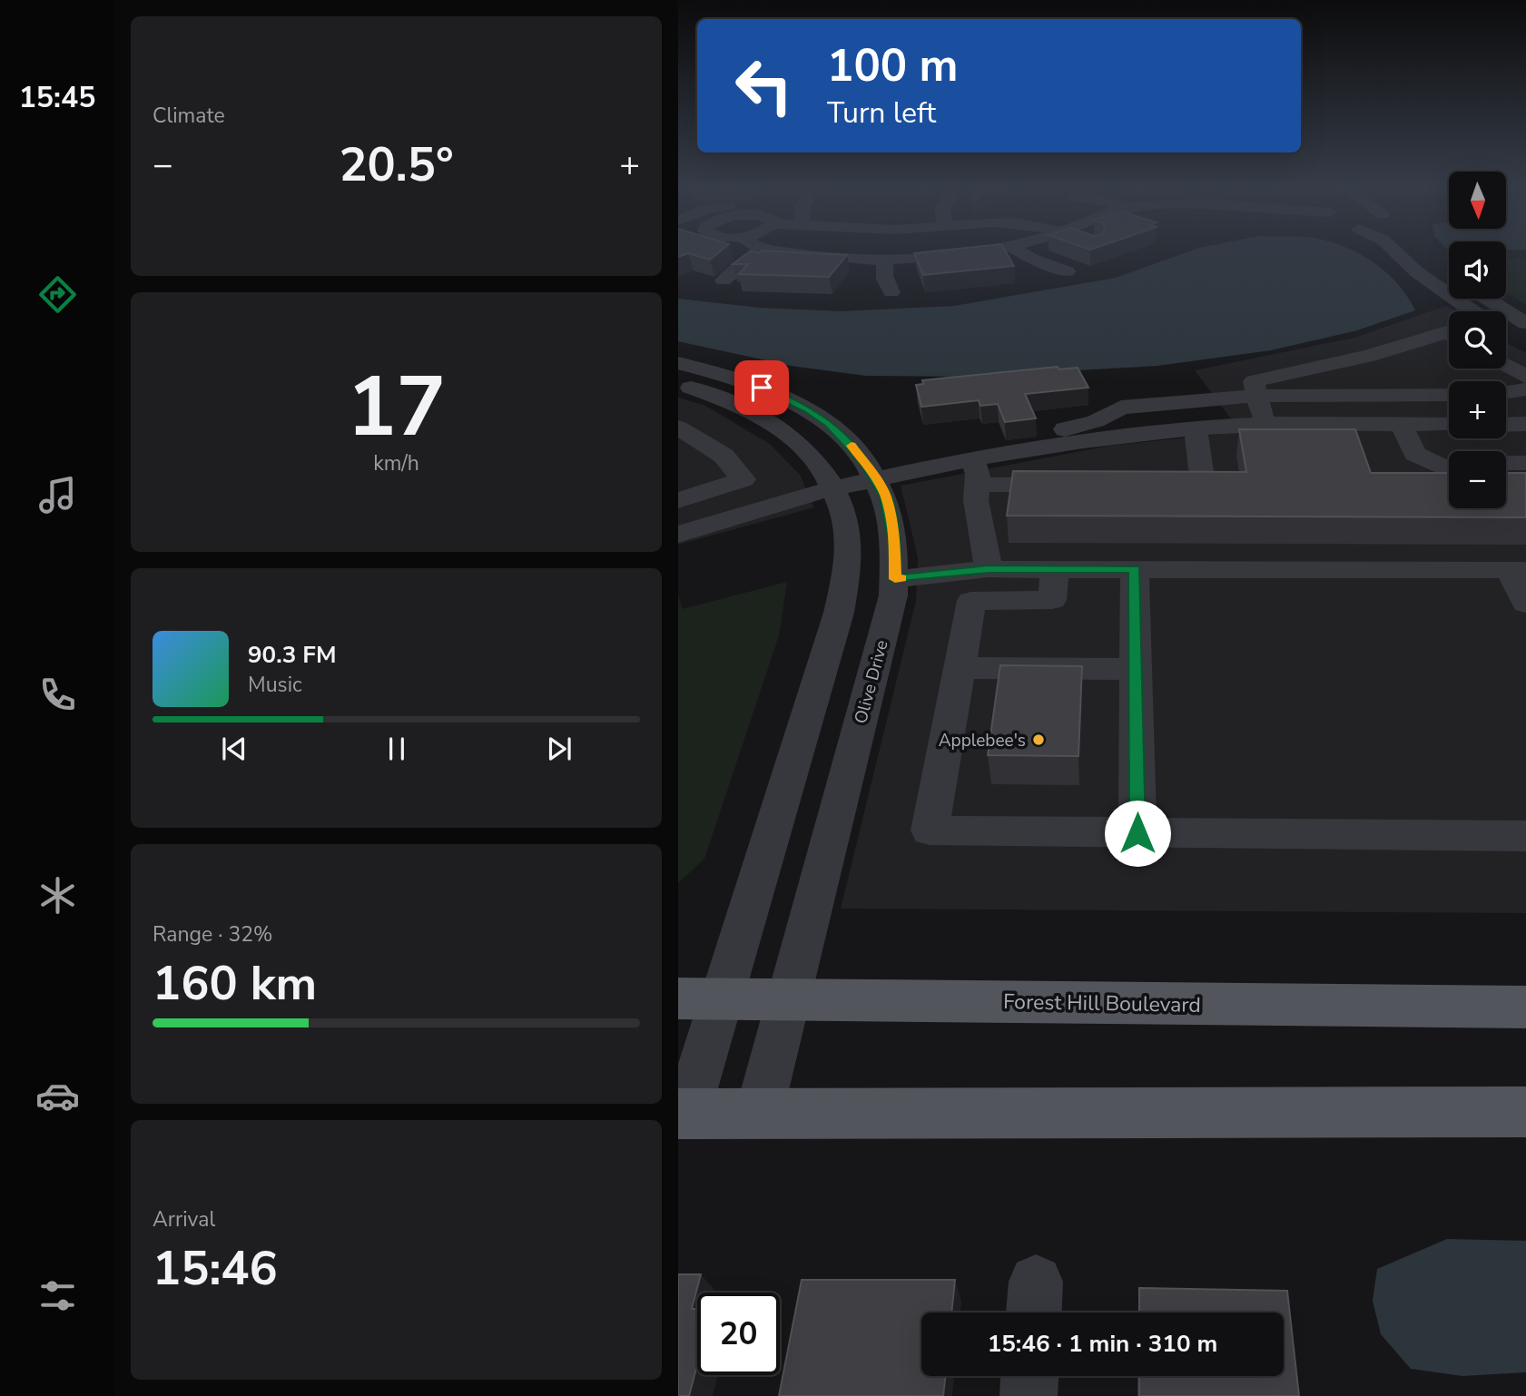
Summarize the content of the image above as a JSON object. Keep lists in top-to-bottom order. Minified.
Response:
{"streets":{"main road":["Forest Hill Boulevard"],"street":["Olive Drive"]},"crossings":[["Olive Drive","Forest Hill Boulevard"]],"places":["Applebee's"],"north":"bottom","page":{"tabs":"15:45","tile":["Climate",["17","km/h"],["Range · 32%","160 km"],["Arrival","15:46"]],"turn":["100 m","Turn left"],"heat":["−","20.5°","+"],"map_buttons":["+","−"],"song":["90.3 FM","Music"],"limit":"20","trip":"15:46 · 1 min · 310 m"}}
